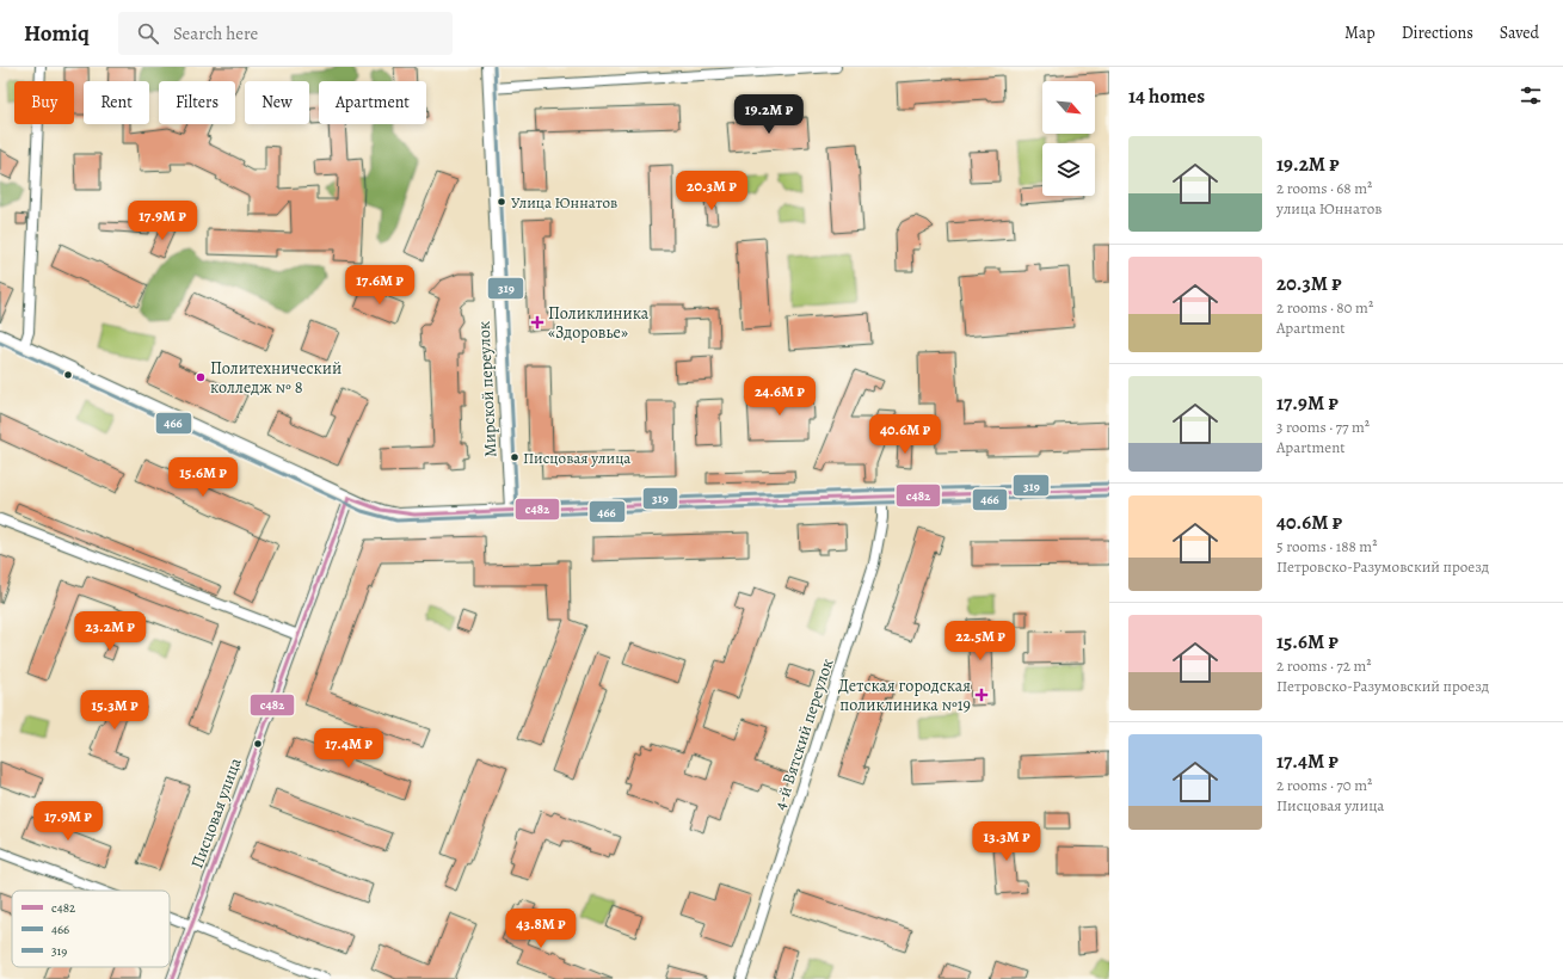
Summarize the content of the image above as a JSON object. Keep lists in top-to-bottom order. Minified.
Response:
{"streets":{"street":["Мирской переулок","4-й Вятский переулок","Писцовая улица"]},"places":{"other":["Улица Юннатов","Политехнический колледж № 8","Писцовая улица"],"health":["Поликлиника «Здоровье»","Детская городская поликлиника №19"]},"lines":["transit line 319","transit line 466","transit line с482"],"legend":["с482","466","319"],"north":"bottom right","page":{"header":"Homiq","search":"Search here","nav":["Map","Directions","Saved"],"heading":"14 homes","chip":["Buy","Rent","Filters","New","Apartment"],"price":["19.2M ₽","20.3M ₽","17.9M ₽","17.6M ₽","24.6M ₽","40.6M ₽","15.6M ₽","23.2M ₽","22.5M ₽","15.3M ₽","17.4M ₽","17.9M ₽","13.3M ₽","43.8M ₽"],"list":[{"name":"19.2M ₽","note":"2 rooms · 68 m² · улица Юннатов"},{"name":"20.3M ₽","note":"2 rooms · 80 m² · Apartment"},{"name":"17.9M ₽","note":"3 rooms · 77 m² · Apartment"},{"name":"40.6M ₽","note":"5 rooms · 188 m² · Петровско-Разумовский проезд"},{"name":"15.6M ₽","note":"2 rooms · 72 m² · Петровско-Разумовский проезд"},{"name":"17.4M ₽","note":"2 rooms · 70 m² · Писцовая улица"}]}}
